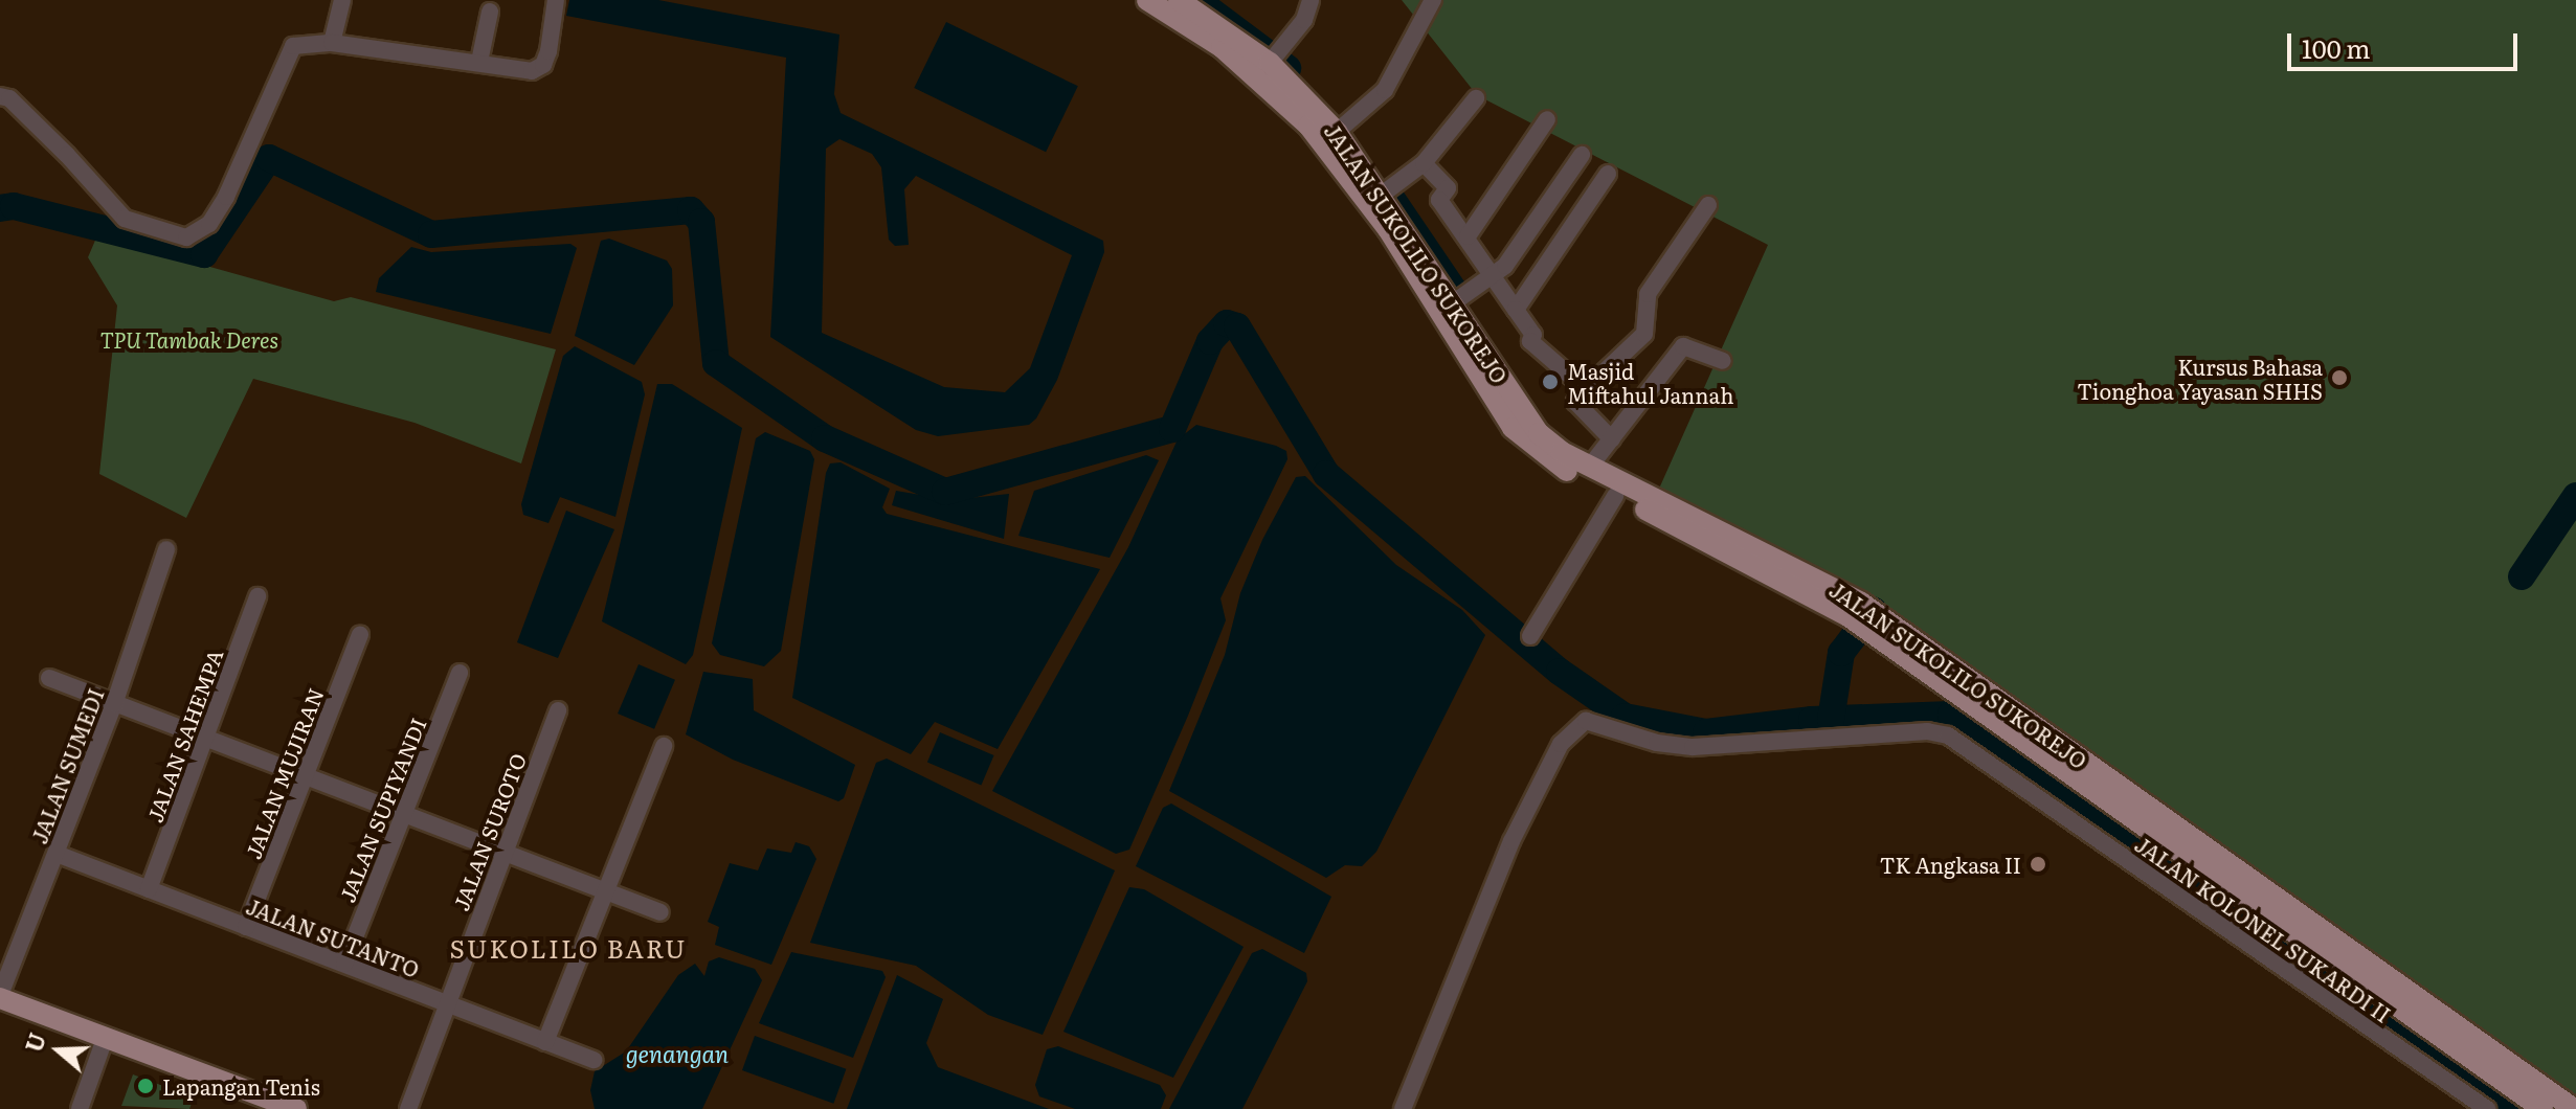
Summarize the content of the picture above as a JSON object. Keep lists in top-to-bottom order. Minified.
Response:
{"streets":{"main road":["JALAN SUKOLILO SUKOREJO"],"street":["JALAN SAHEMPA","JALAN SUMEDI","JALAN MUJIRAN","JALAN SUPIYANDI","JALAN SUROTO","JALAN KOLONEL SUKARDI II","JALAN SUTANTO"]},"crossings":[["JALAN SAHEMPA","JALAN SUTANTO"],["JALAN SUMEDI","JALAN SUTANTO"],["JALAN MUJIRAN","JALAN SUTANTO"],["JALAN SUPIYANDI","JALAN SUTANTO"],["JALAN SUROTO","JALAN SUTANTO"]],"districts":["SUKOLILO BARU"],"water":["genangan"],"parks":["TPU Tambak Deres"],"places":["Kursus Bahasa Tionghoa Yayasan SHHS","Masjid Miftahul Jannah","TK Angkasa II","Lapangan Tenis"],"scale_bar":"100 m","north":"left"}
